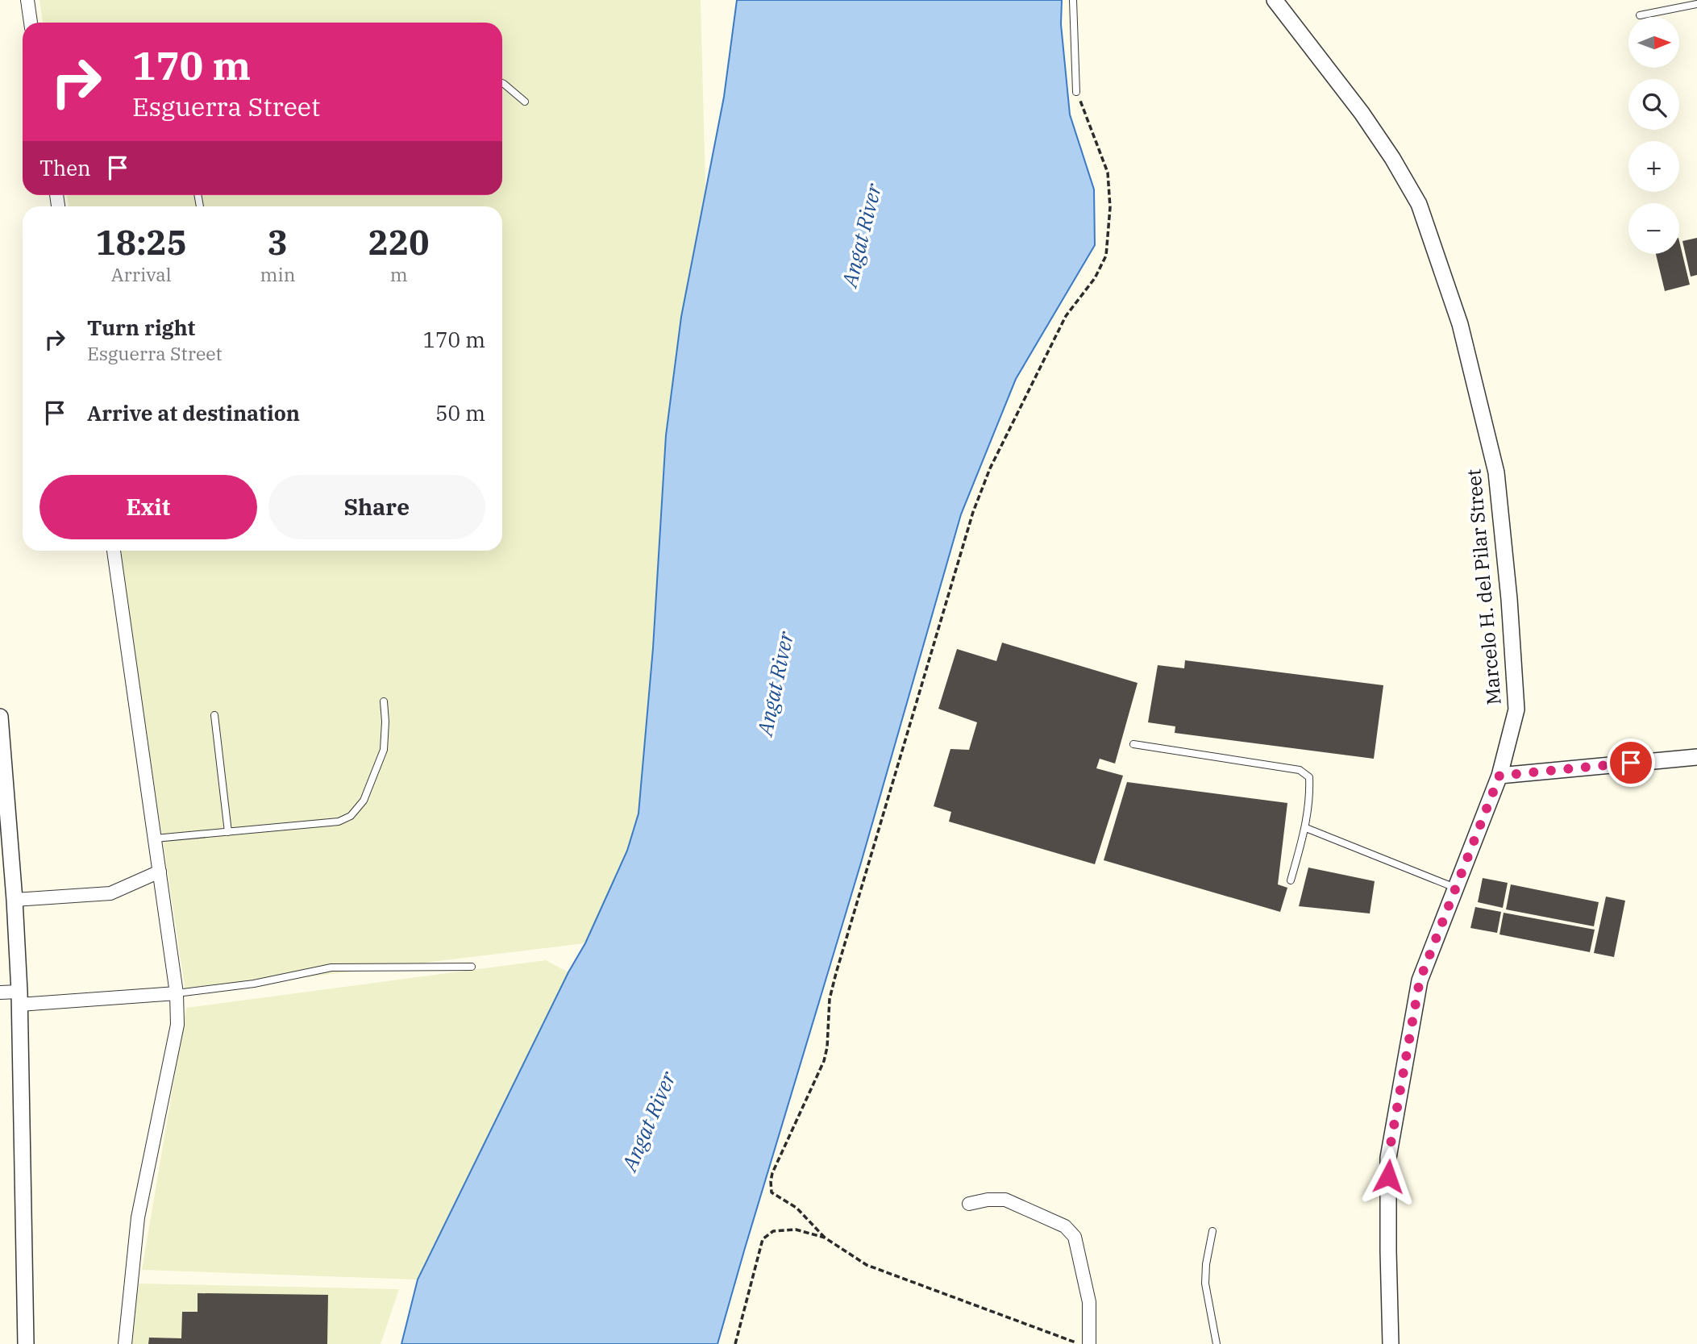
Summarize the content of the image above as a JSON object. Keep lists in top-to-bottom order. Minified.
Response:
{"streets":{"street":["Marcelo H. del Pilar Street"]},"water":["Angat River"],"north":"right","page":{"map_buttons":["+","−"],"turn":["170 m","Esguerra Street"],"then":"Then","eta":["18:25","Arrival","3","min","220","m"],"list":[{"name":"Turn right","note":"Esguerra Street","value":"170 m"},{"name":"Arrive at destination","value":"50 m"}],"buttons":["Exit","Share"]}}
